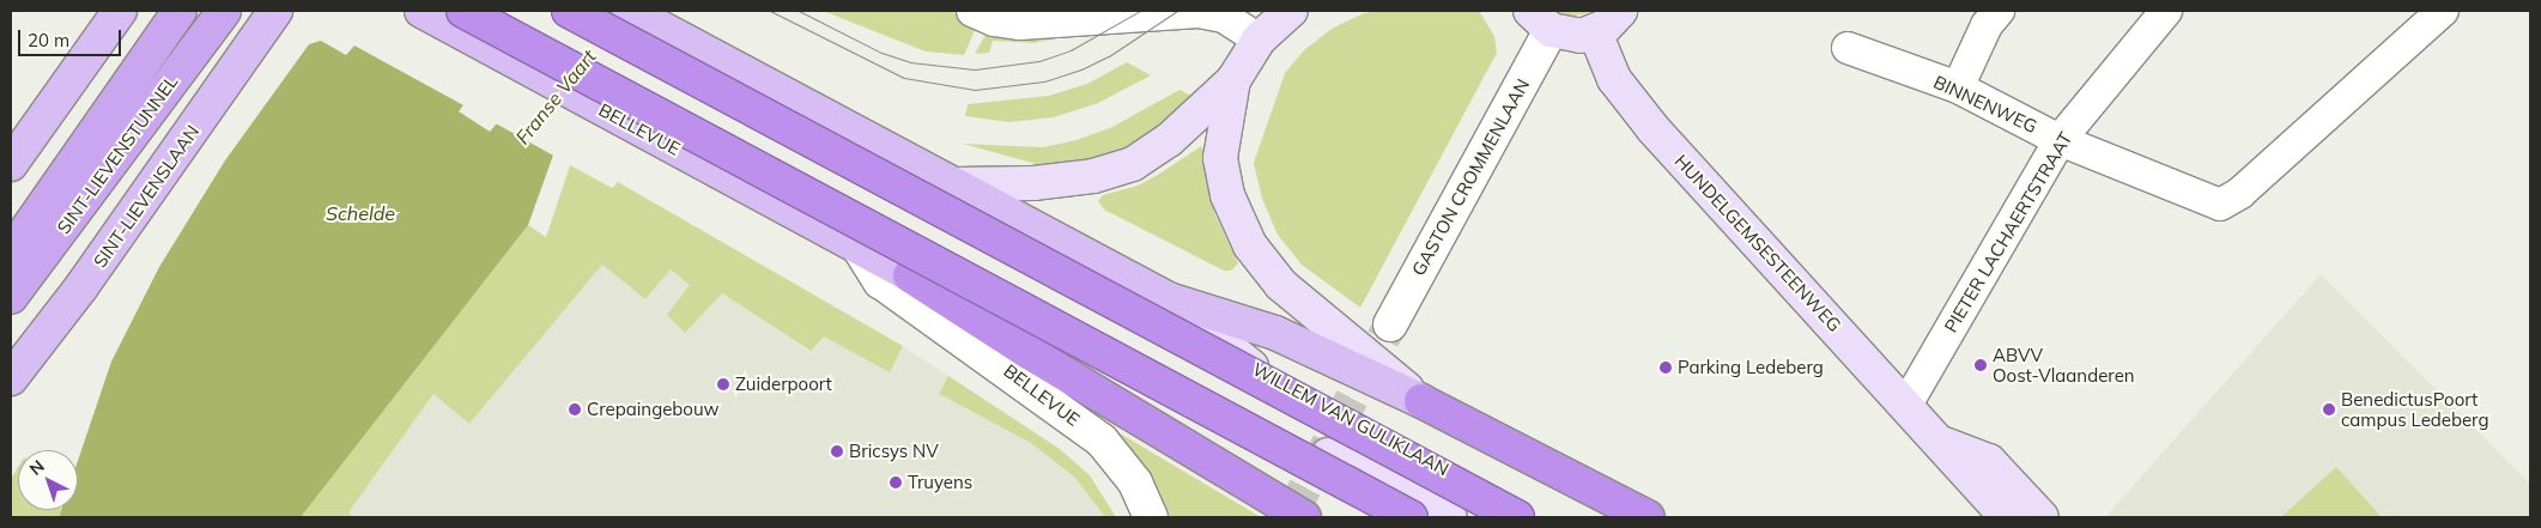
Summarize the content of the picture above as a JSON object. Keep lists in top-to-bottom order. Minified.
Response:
{"streets":{"highway":["SINT-LIEVENSTUNNEL"],"main road":["BELLEVUE","SINT-LIEVENSLAAN","HUNDELGEMSESTEENWEG","WILLEM VAN GULIKLAAN"],"street":["BINNENWEG","GASTON CROMMENLAAN","PIETER LACHAERTSTRAAT"]},"crossings":[["BINNENWEG","PIETER LACHAERTSTRAAT"],["PIETER LACHAERTSTRAAT","HUNDELGEMSESTEENWEG"]],"water":["Franse Vaart","Schelde"],"places":["ABVV Oost-Vlaanderen","Parking Ledeberg","Zuiderpoort","Crepaingebouw","BenedictusPoort campus Ledeberg","Bricsys NV","Truyens"],"scale_bar":"20 m","north":"top left"}
